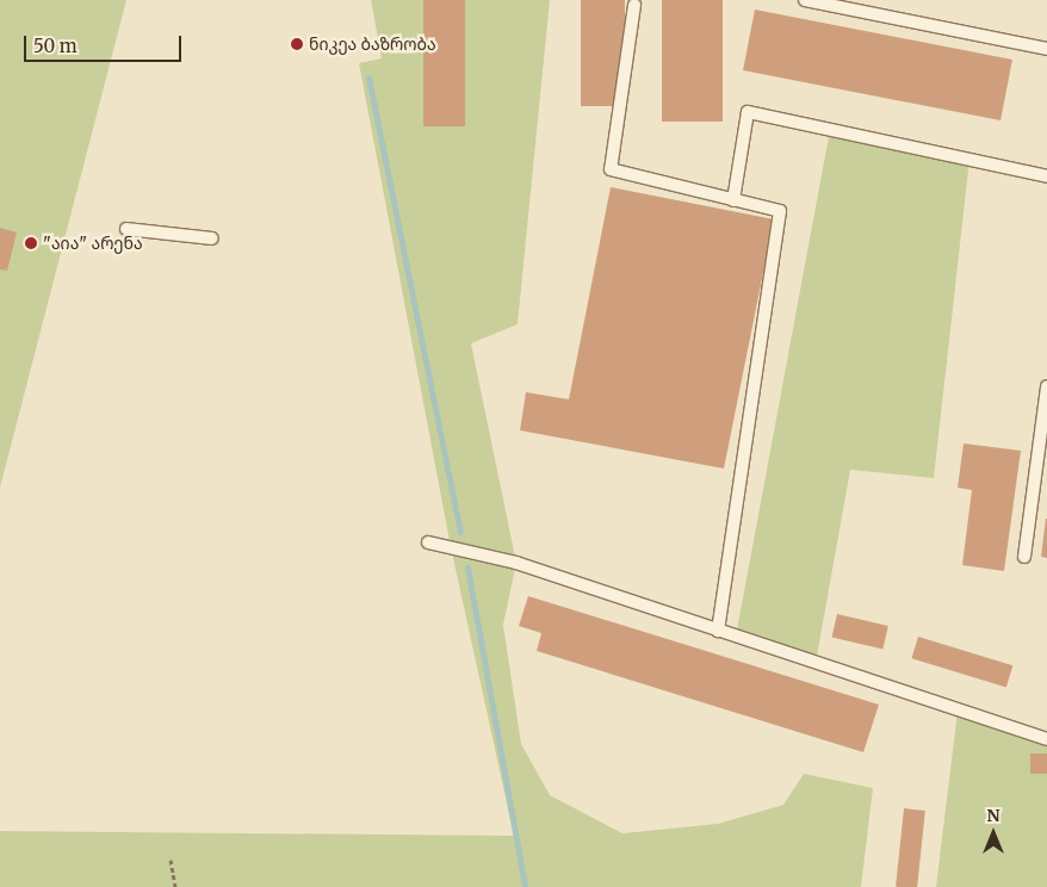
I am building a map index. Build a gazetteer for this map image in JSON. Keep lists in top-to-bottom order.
{
  "places": ["ნიკეა ბაზრობა", "\"აია\" არენა"],
  "scale_bar": "50 m",
  "north": "top"
}
